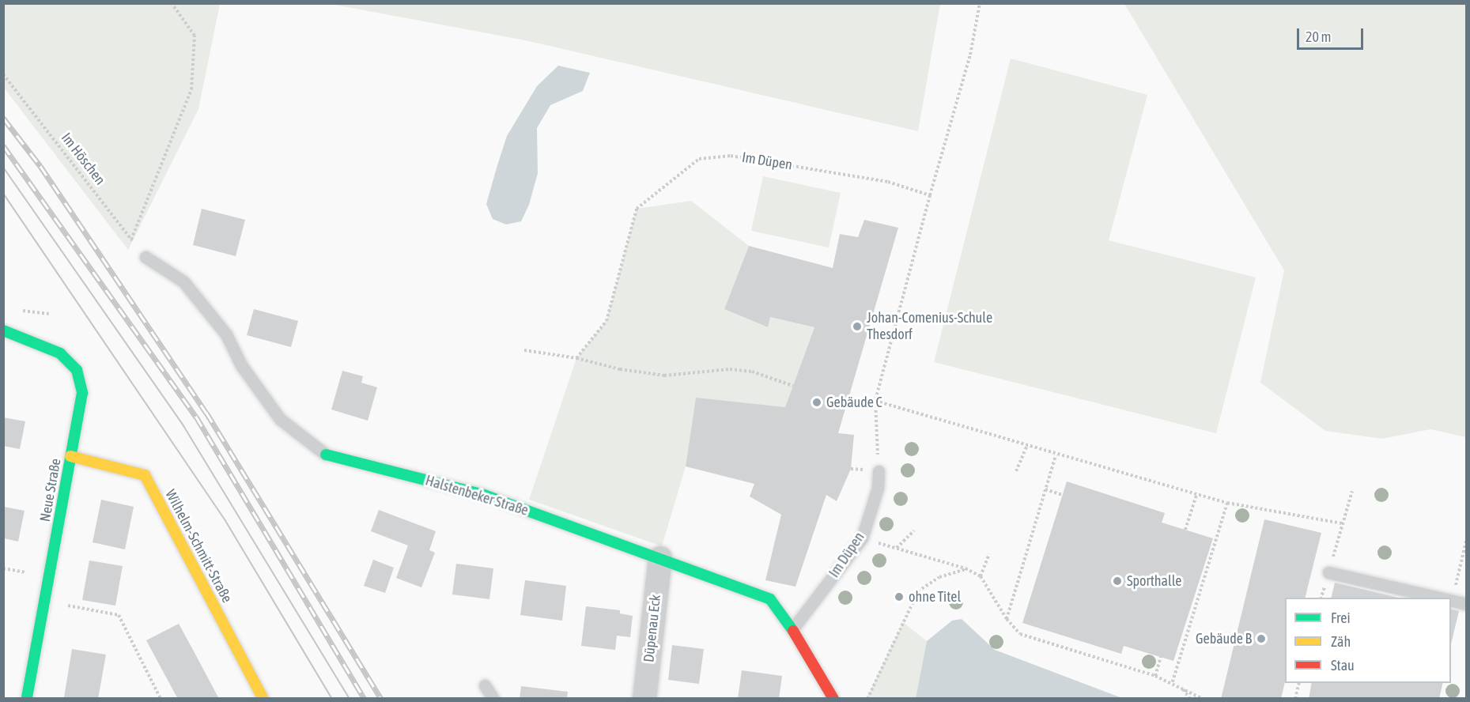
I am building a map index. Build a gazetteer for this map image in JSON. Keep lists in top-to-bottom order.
{
  "streets": {
    "street": [
      "Neue Straße",
      "Halstenbeker Straße",
      "Wilhelm-Schmitt-Straße",
      "Düpenau Eck"
    ],
    "lane": ["Im Düpen"],
    "path": ["Im Höschen"]
  },
  "crossings": [
    ["Im Höschen", "Halstenbeker Straße"],
    ["Im Düpen", "Halstenbeker Straße"],
    ["Neue Straße", "Wilhelm-Schmitt-Straße"],
    ["Halstenbeker Straße", "Düpenau Eck"]
  ],
  "places": [
    "Johan-Comenius-Schule Thesdorf",
    "Gebäude C",
    "Sporthalle",
    "ohne Titel",
    "Gebäude B"
  ],
  "legend": ["Frei", "Zäh", "Stau"],
  "scale_bar": "20 m"
}
